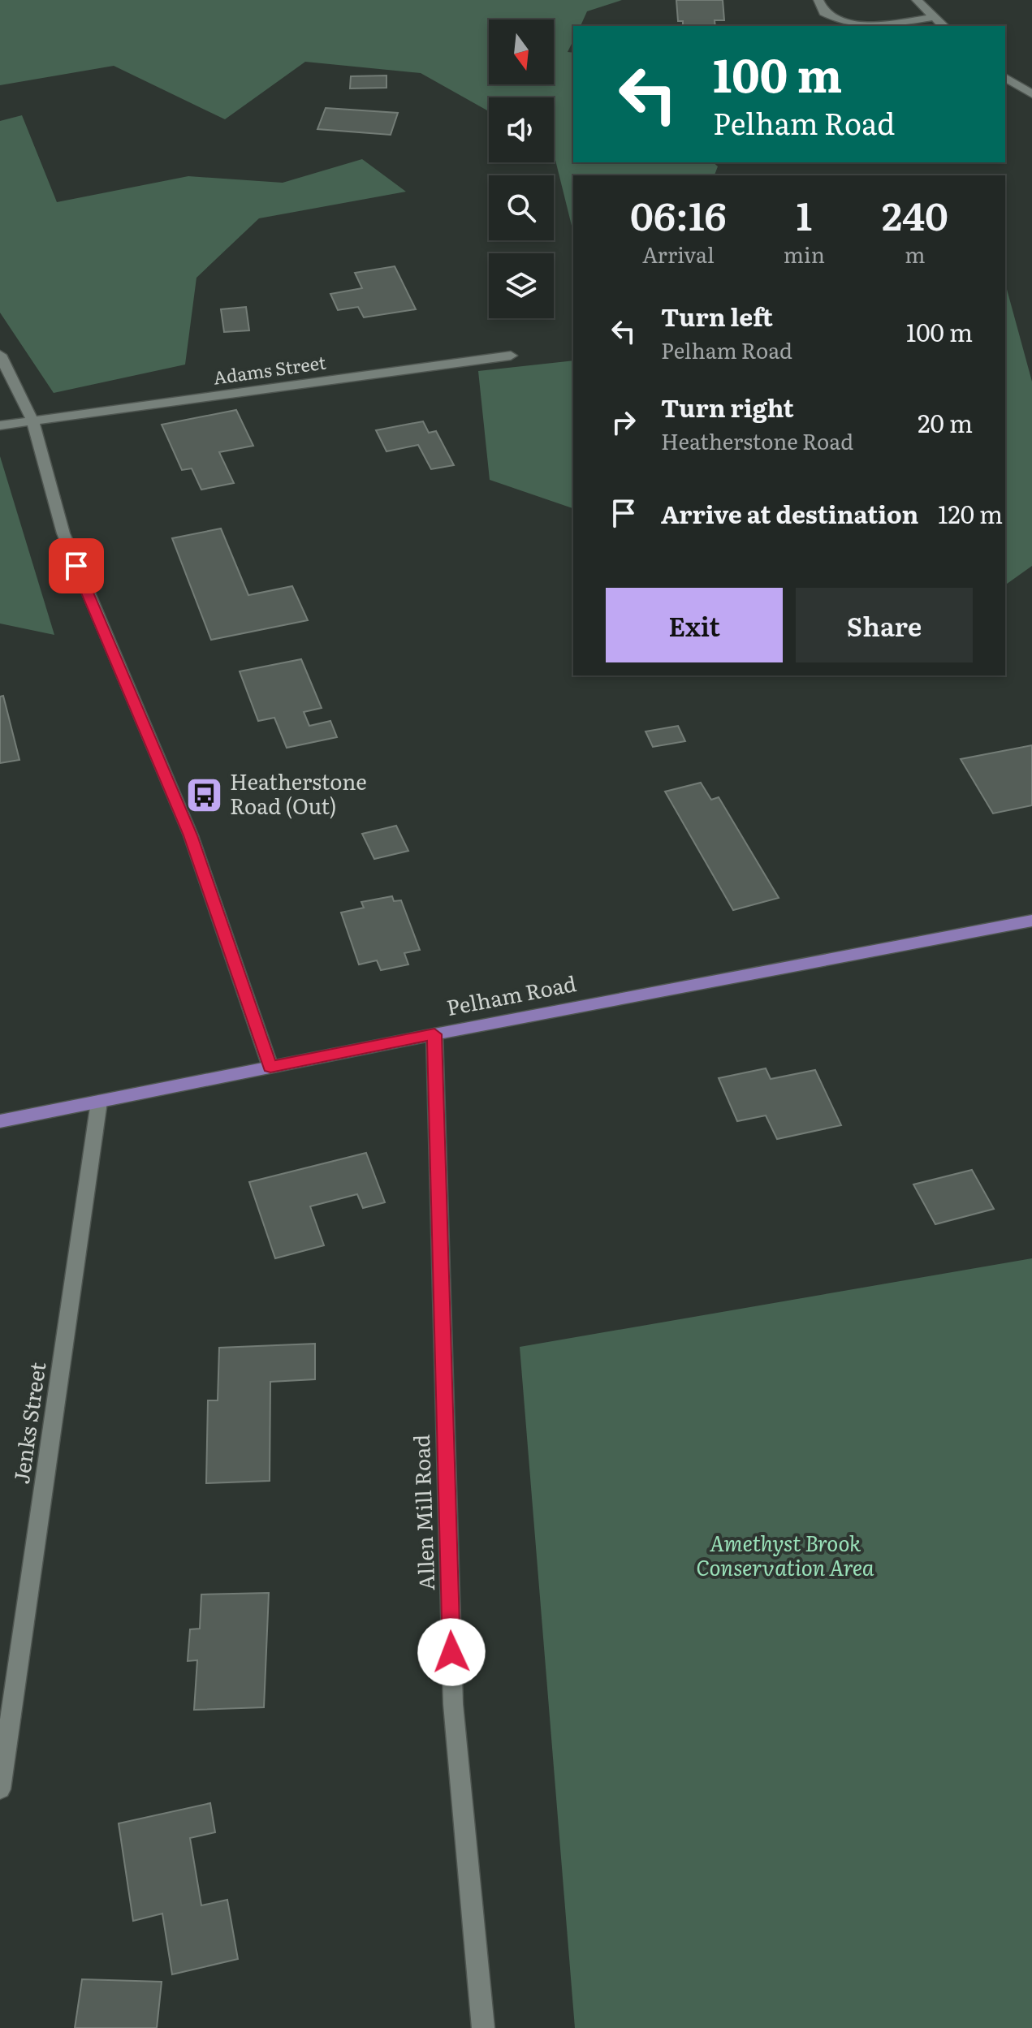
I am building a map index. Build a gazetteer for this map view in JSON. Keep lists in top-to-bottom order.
{
  "streets": {
    "main road": ["Pelham Road"],
    "street": ["Adams Street", "Jenks Street", "Allen Mill Road"]
  },
  "crossings": [
    ["Pelham Road", "Jenks Street"],
    ["Pelham Road", "Allen Mill Road"]
  ],
  "parks": ["Amethyst Brook Conservation Area"],
  "places": {
    "bus stop": ["Heatherstone Road (Out)"]
  },
  "north": "bottom",
  "page": {
    "turn": ["100 m", "Pelham Road"],
    "eta": [
      "06:16",
      "Arrival",
      "1",
      "min",
      "240",
      "m"
    ],
    "list": [
      {
        "name": "Turn left",
        "note": "Pelham Road",
        "value": "100 m"
      },
      {
        "name": "Turn right",
        "note": "Heatherstone Road",
        "value": "20 m"
      },
      {
        "name": "Arrive at destination",
        "value": "120 m"
      }
    ],
    "buttons": ["Exit", "Share"]
  }
}
